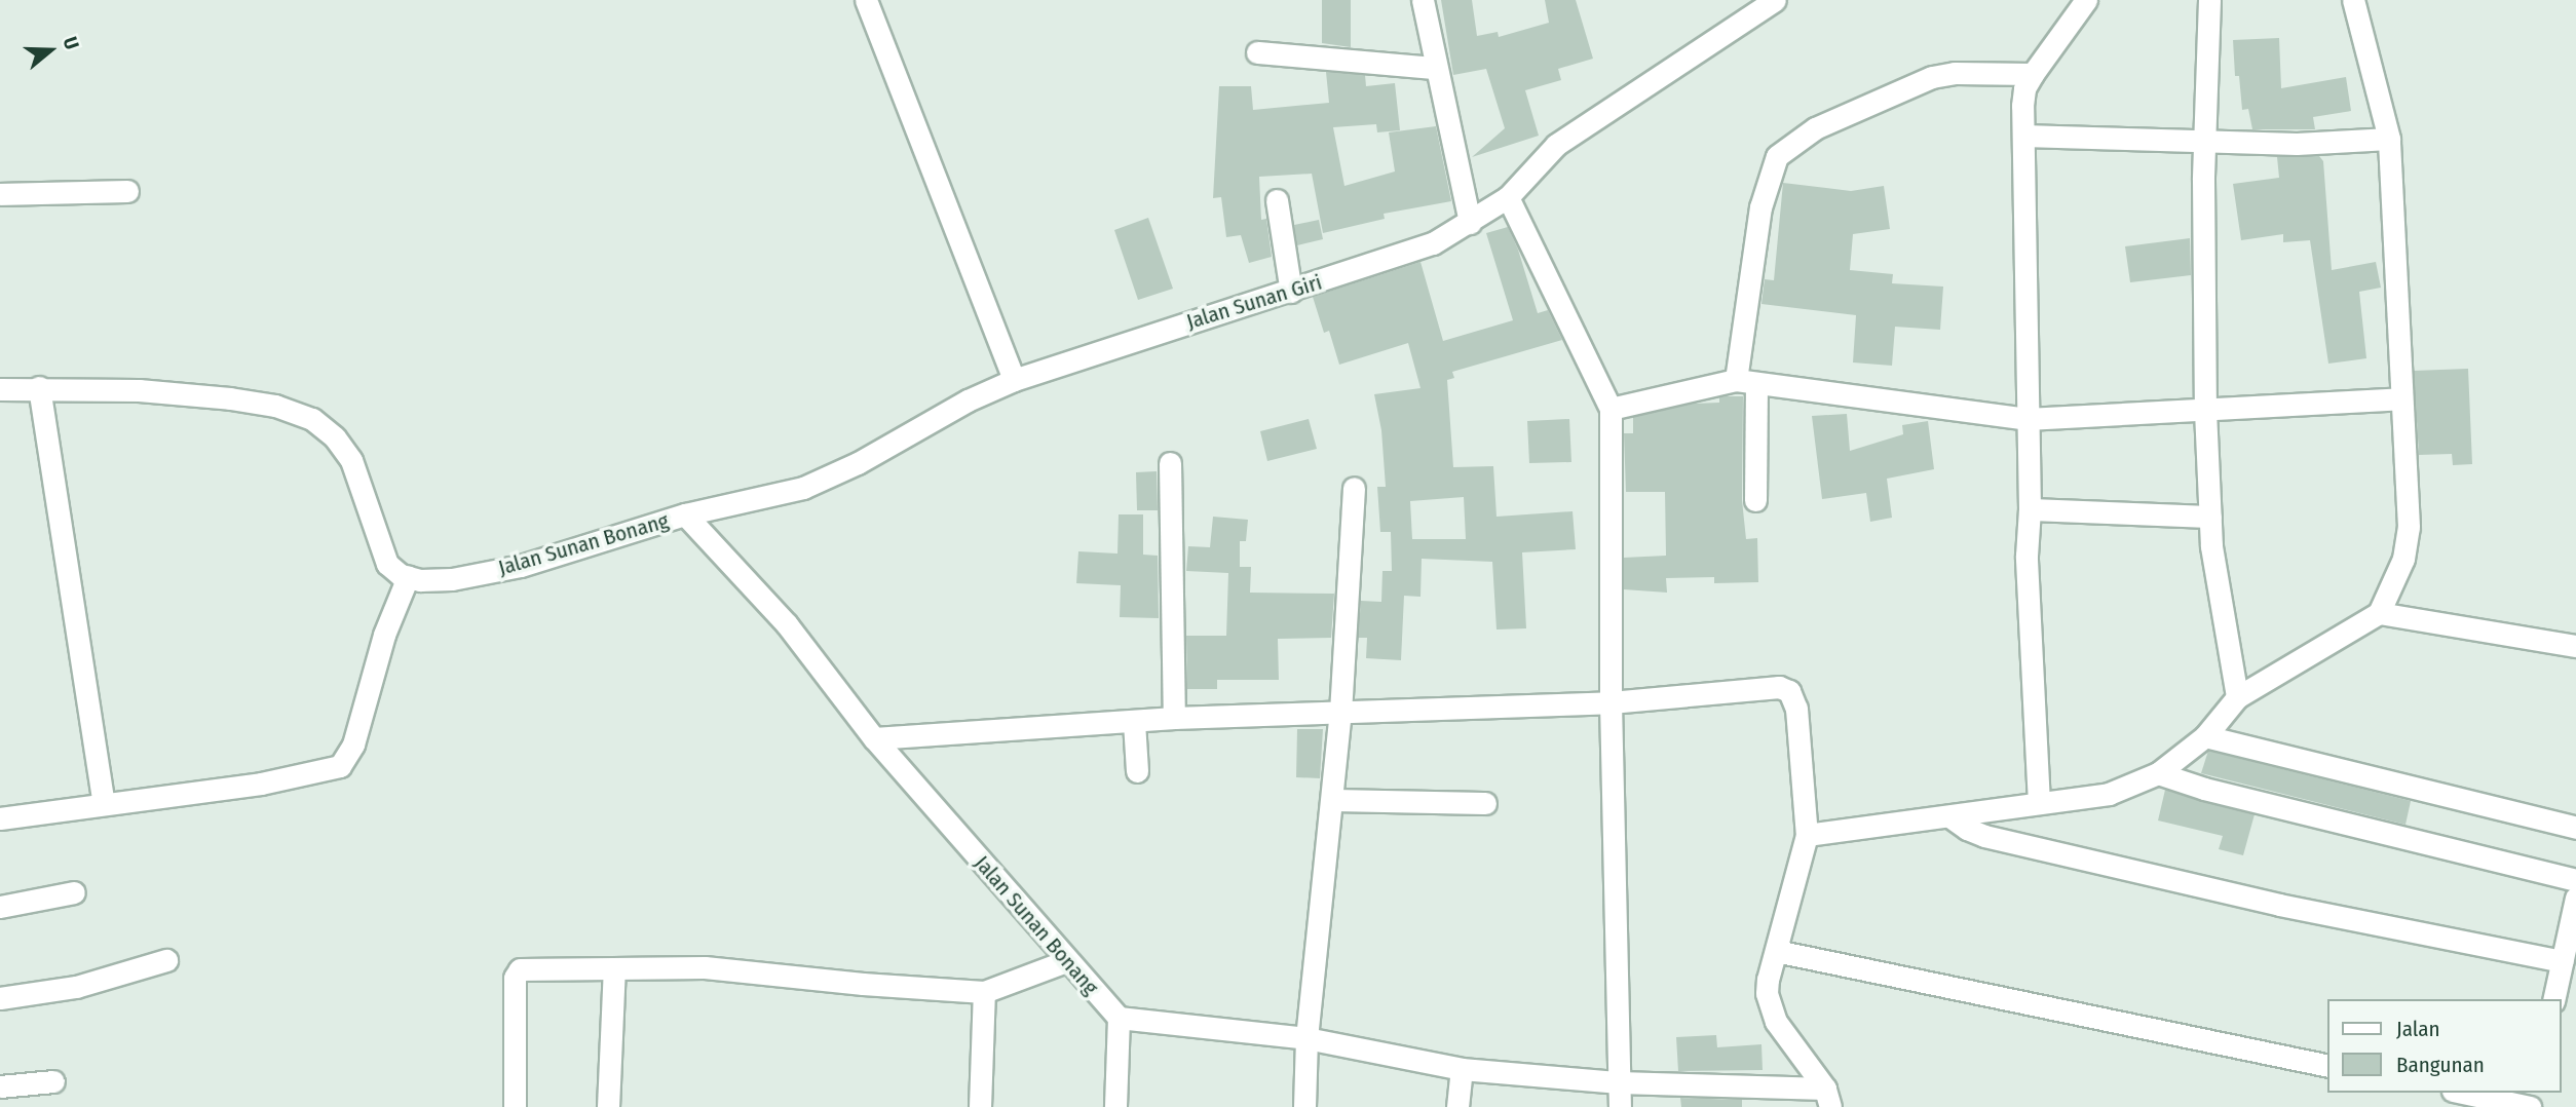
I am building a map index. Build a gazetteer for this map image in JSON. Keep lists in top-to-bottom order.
{
  "streets": {
    "street": ["Jalan Sunan Giri", "Jalan Sunan Bonang"]
  },
  "crossings": [
    ["Jalan Sunan Giri", "Jalan Sunan Bonang"]
  ],
  "legend": ["Jalan", "Bangunan"],
  "north": "right"
}
